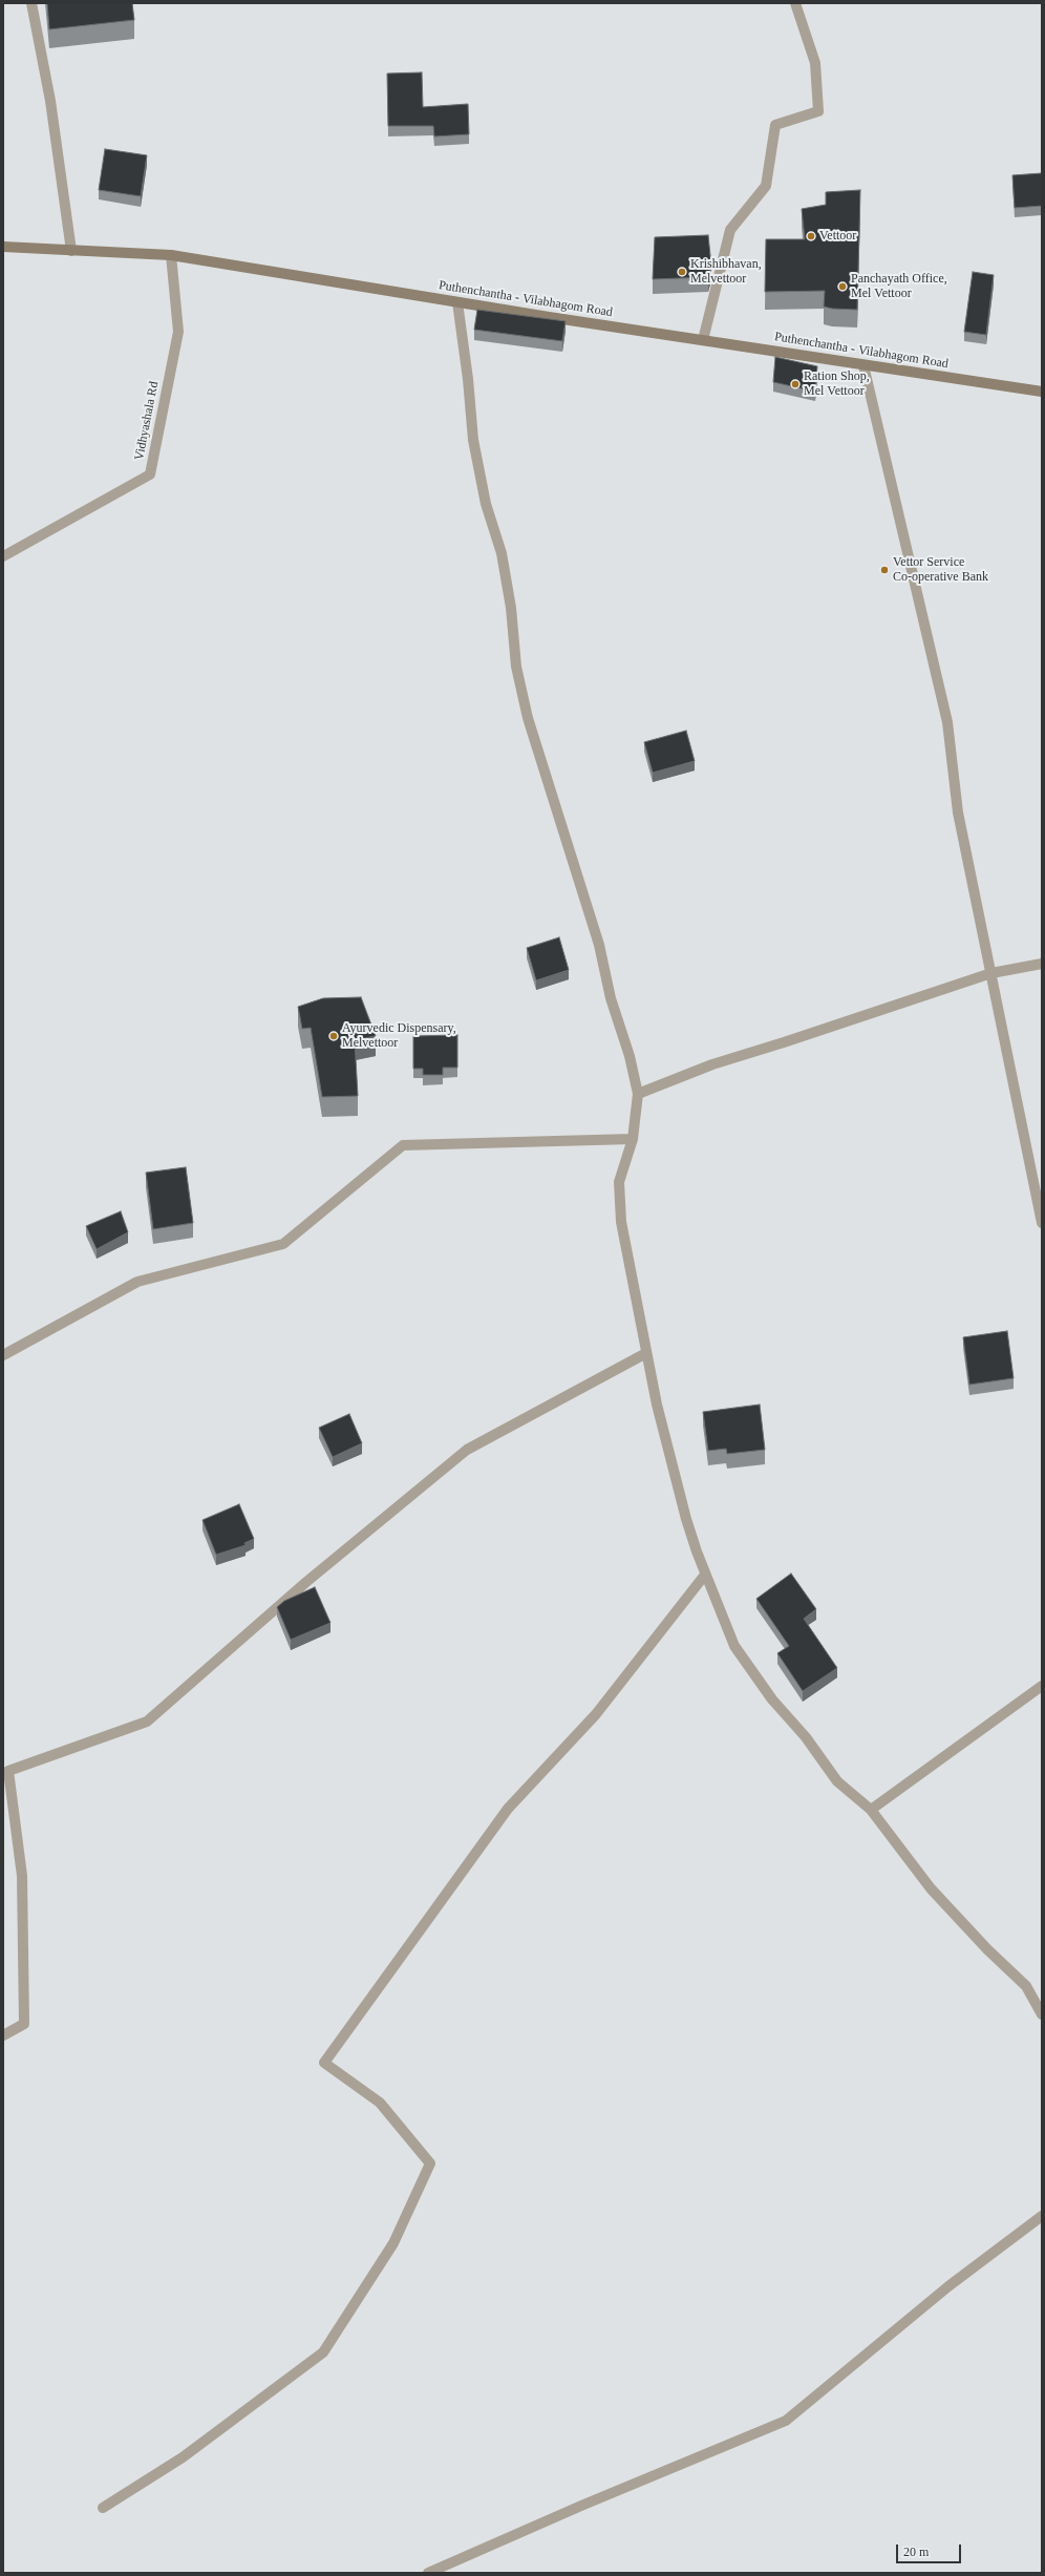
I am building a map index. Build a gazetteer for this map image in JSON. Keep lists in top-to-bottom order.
{
  "streets": {
    "main road": ["Puthenchantha - Vilabhagom Road"],
    "street": ["Vidhyashala Rd"]
  },
  "crossings": [
    ["Puthenchantha - Vilabhagom Road", "Vidhyashala Rd"]
  ],
  "places": [
    "Vettoor",
    "Krishibhavan, Melvettoor",
    "Panchayath Office, Mel Vettoor",
    "Ration Shop, Mel Vettoor",
    "Vettor Service Co-operative Bank",
    "Ayurvedic Dispensary, Melvettoor"
  ],
  "scale_bar": "20 m"
}
